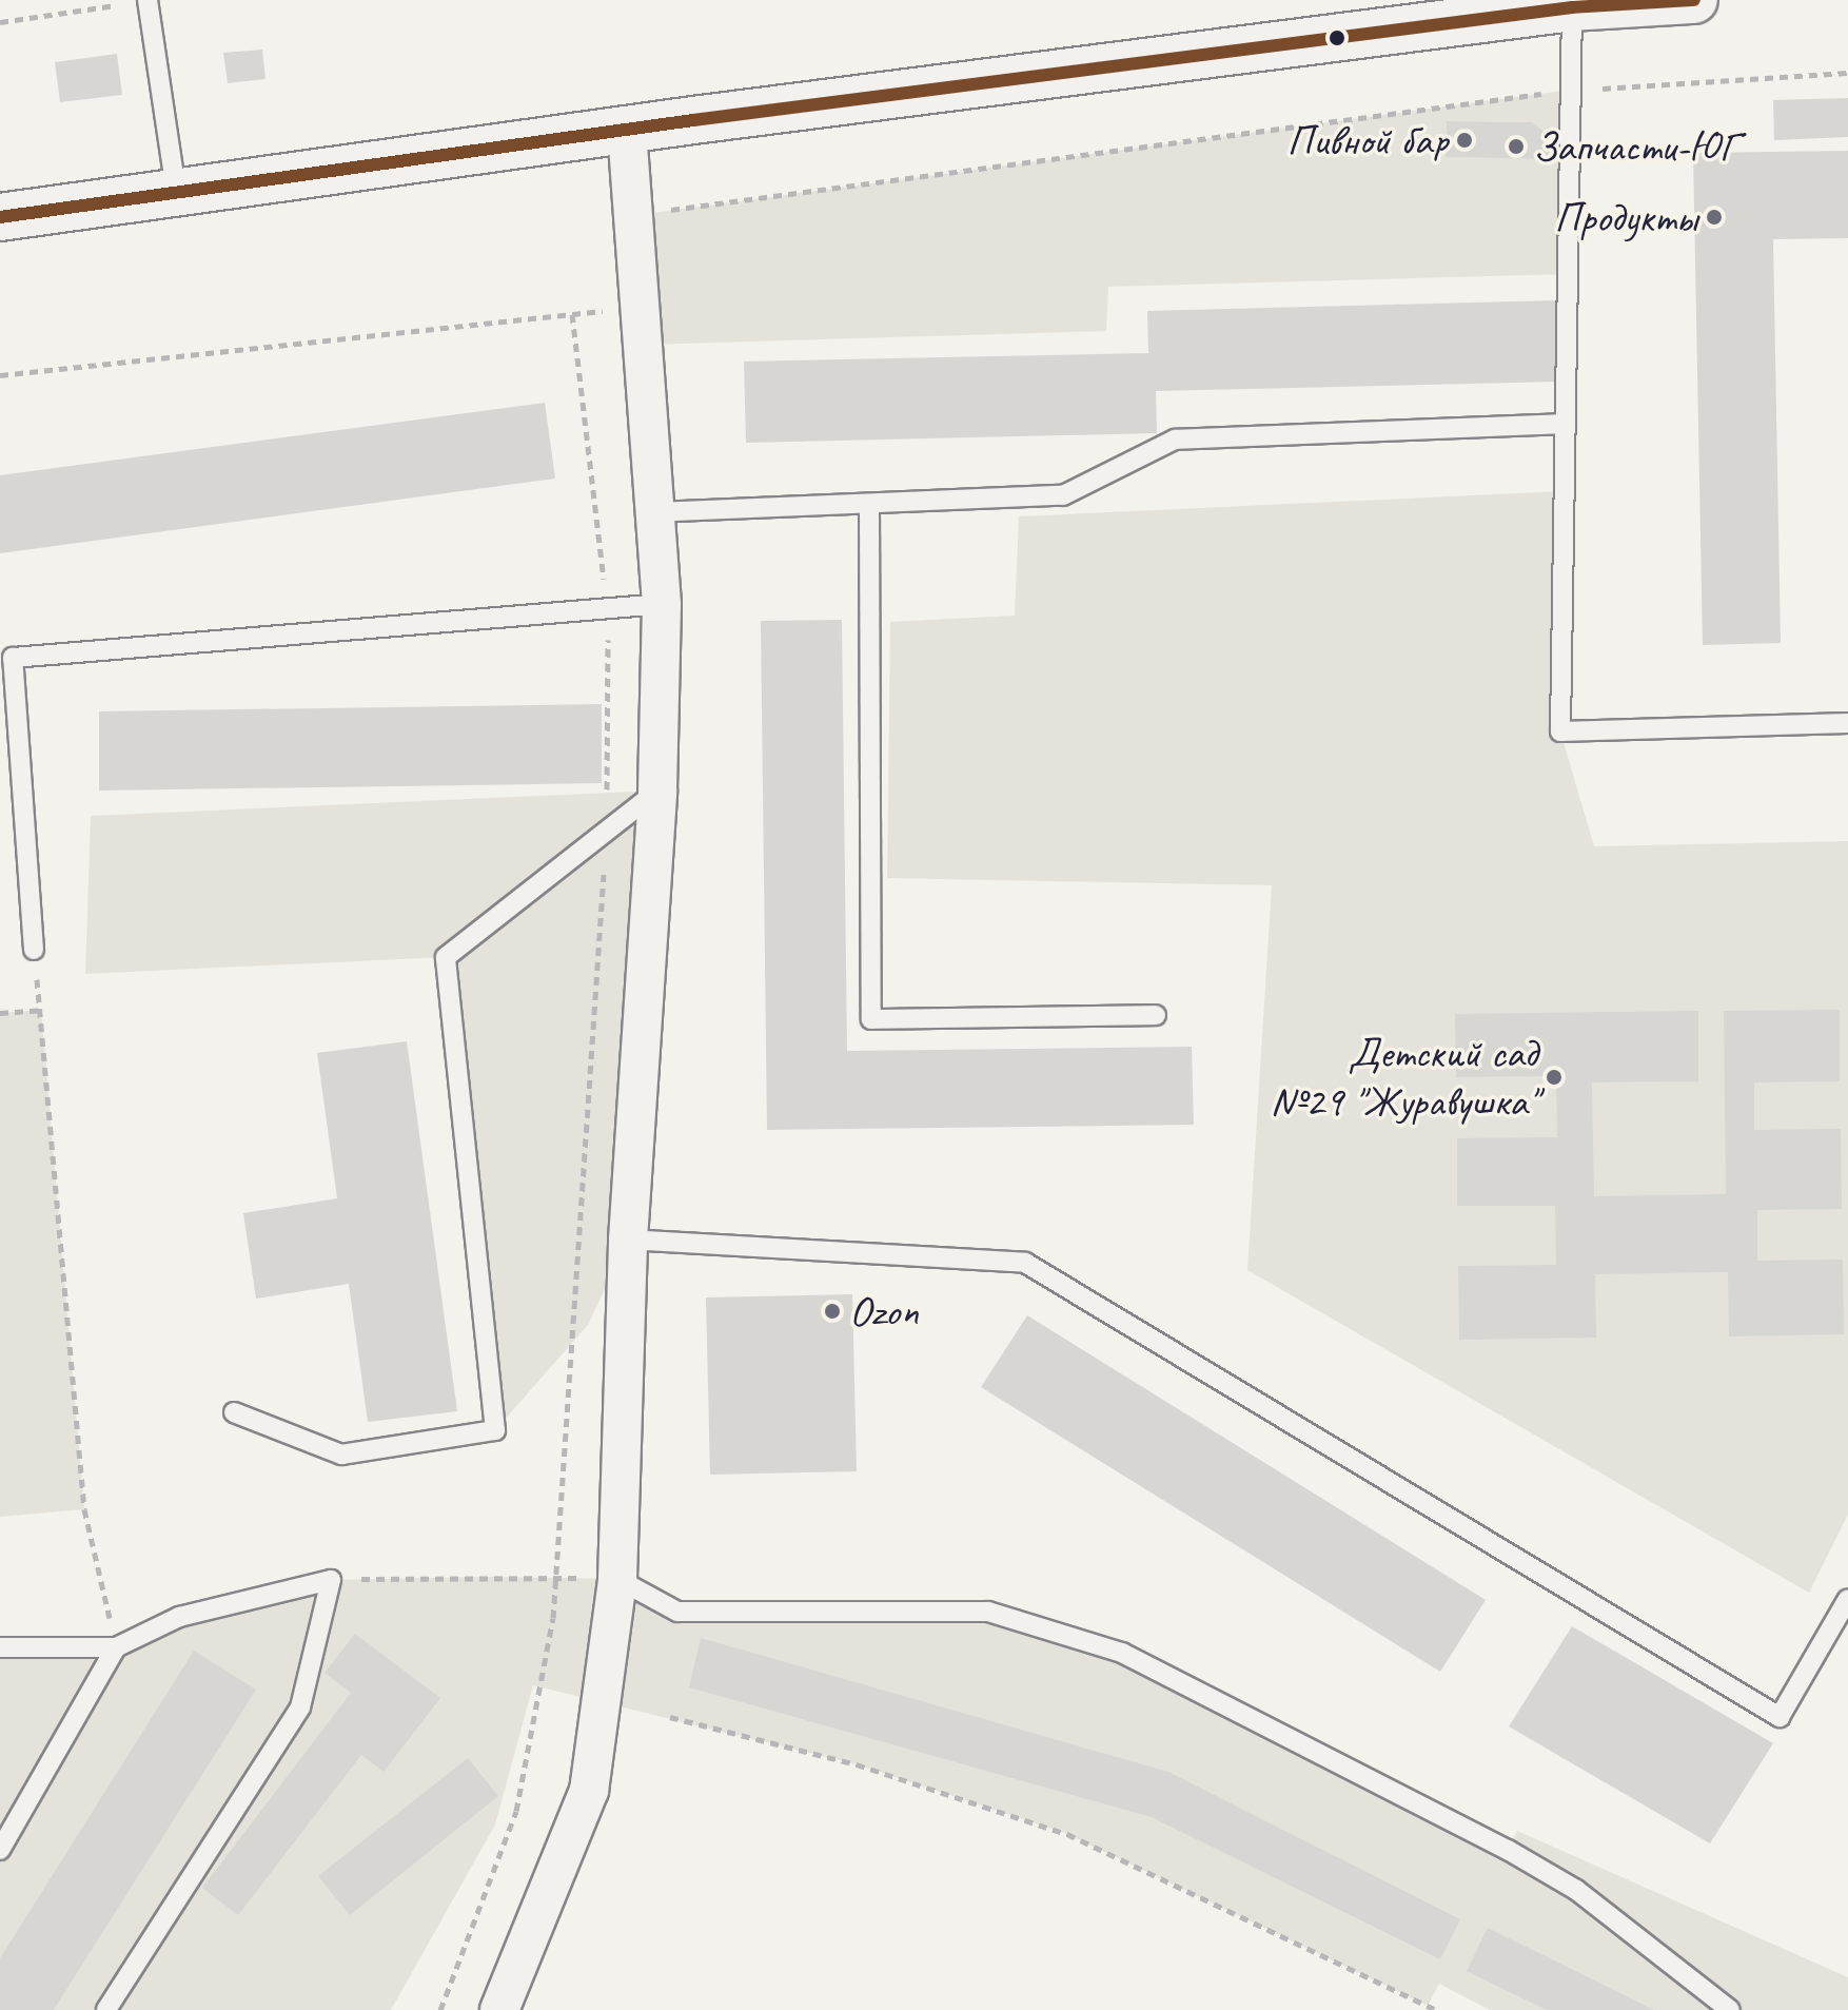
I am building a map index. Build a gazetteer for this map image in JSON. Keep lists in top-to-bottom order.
{
  "places": [
    "Пивной бар",
    "Запчасти-ЮГ",
    "Продукты",
    "Детский сад №29 \"Журавушка\"",
    "Ozon"
  ]
}
